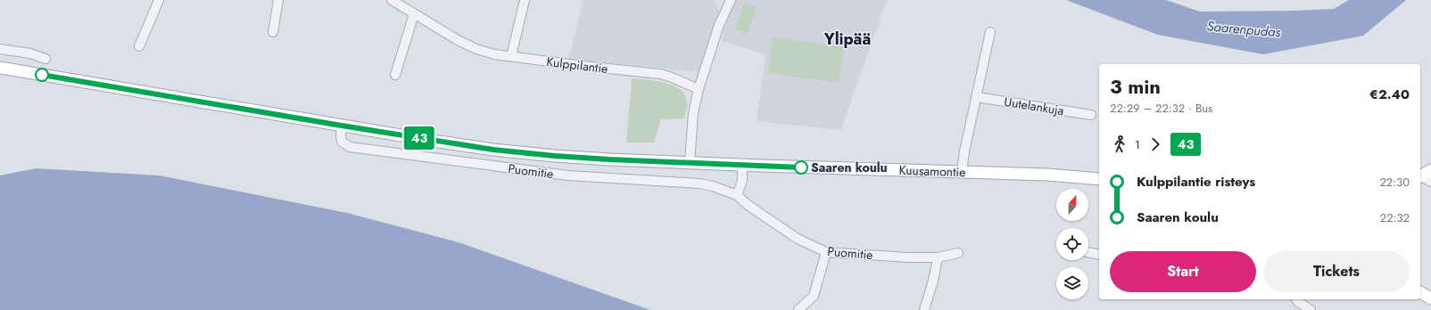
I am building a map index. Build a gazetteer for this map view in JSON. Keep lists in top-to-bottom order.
{
  "streets": {
    "main road": ["Kuusamontie"],
    "street": ["Kulppilantie", "Uutelankuja", "Puomitie"]
  },
  "crossings": [
    ["Puomitie", "Kuusamontie"]
  ],
  "districts": ["Ylipää"],
  "water": ["Saarenpudas"],
  "places": ["Saaren koulu"],
  "lines": ["bus line 43"],
  "north": "top",
  "page": {
    "on_map": "43",
    "heading": ["3 min", "22:29 – 22:32 · Bus", "€2.40"],
    "legs": ["1", "43"],
    "list": [
      {
        "name": "Kulppilantie risteys",
        "value": "22:30"
      },
      {
        "name": "Saaren koulu",
        "value": "22:32"
      }
    ],
    "buttons": ["Start", "Tickets"]
  }
}
